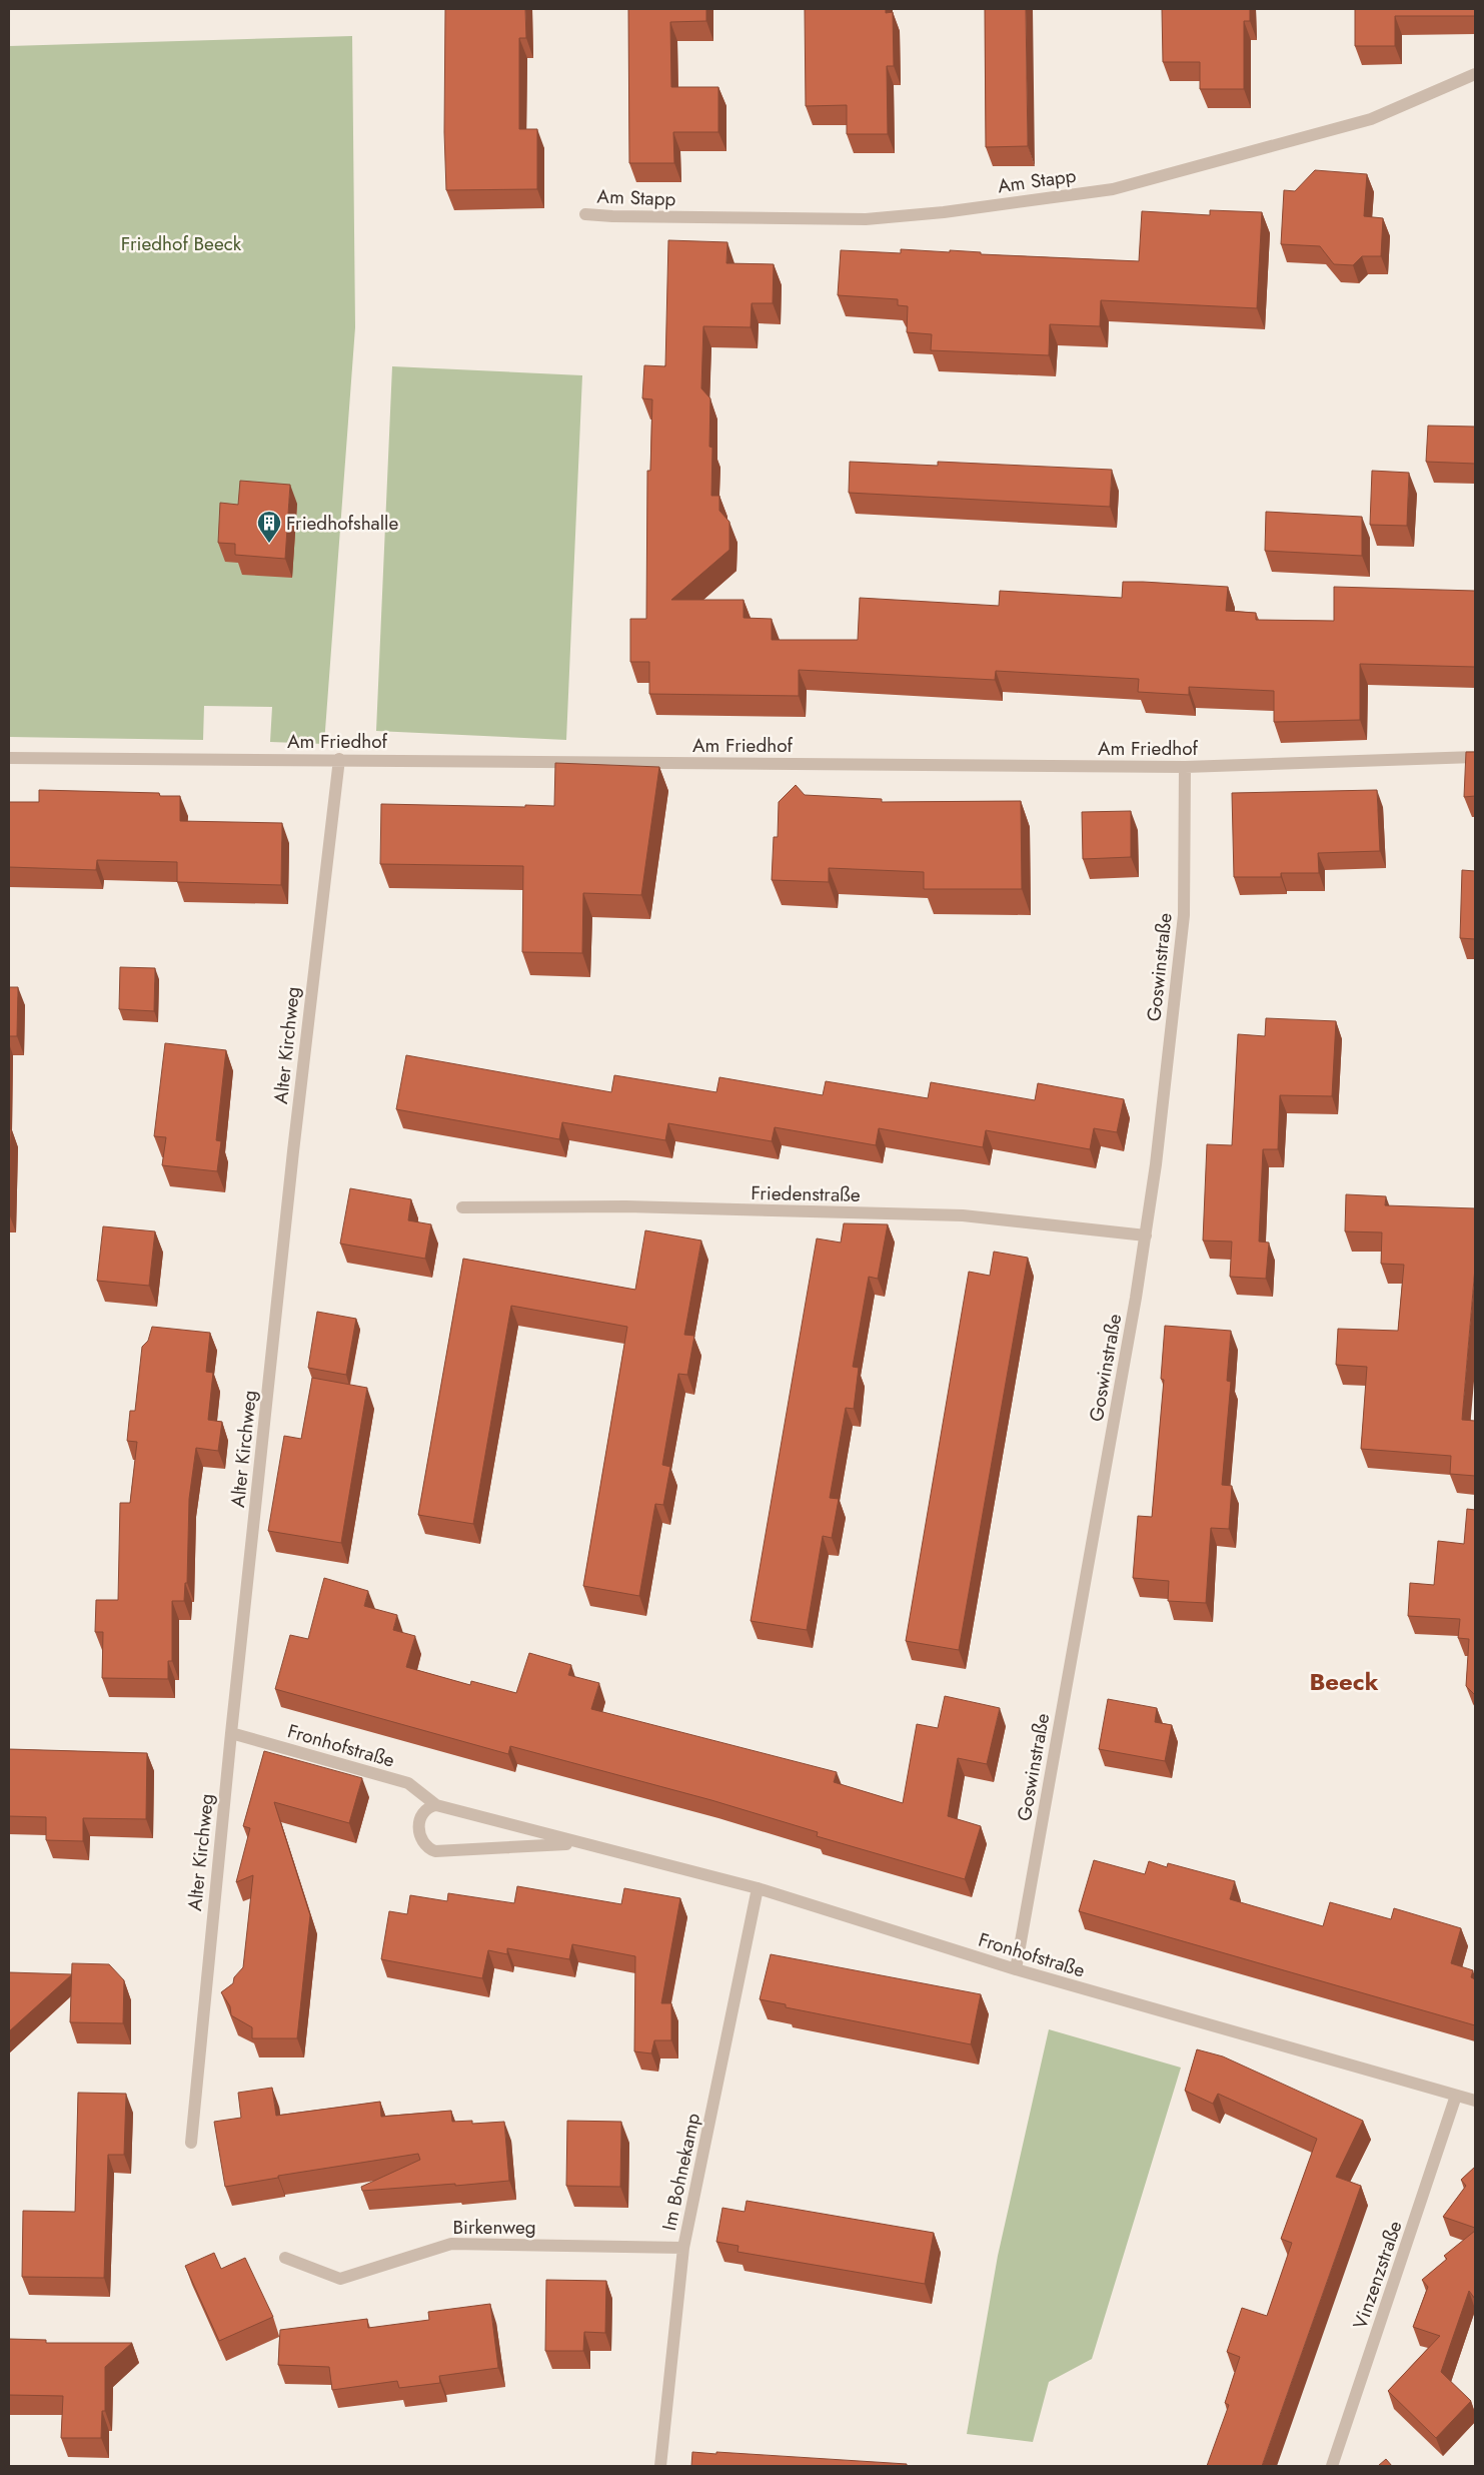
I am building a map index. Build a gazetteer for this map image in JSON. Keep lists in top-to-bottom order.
{
  "streets": {
    "street": [
      "Am Stapp",
      "Am Friedhof",
      "Goswinstraße",
      "Alter Kirchweg",
      "Friedenstraße",
      "Fronhofstraße",
      "Im Bohnekamp",
      "Birkenweg",
      "Vinzenzstraße"
    ]
  },
  "crossings": [
    ["Am Friedhof", "Goswinstraße"],
    ["Am Friedhof", "Alter Kirchweg"],
    ["Goswinstraße", "Friedenstraße"],
    ["Goswinstraße", "Fronhofstraße"],
    ["Alter Kirchweg", "Fronhofstraße"],
    ["Fronhofstraße", "Im Bohnekamp"],
    ["Fronhofstraße", "Vinzenzstraße"],
    ["Im Bohnekamp", "Birkenweg"]
  ],
  "districts": ["Beeck"],
  "parks": ["Friedhof Beeck"],
  "places": {
    "building": ["Friedhofshalle"]
  }
}
